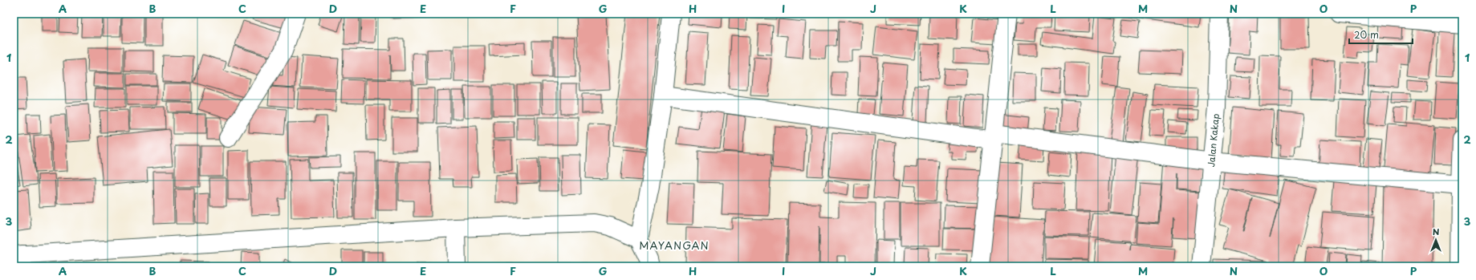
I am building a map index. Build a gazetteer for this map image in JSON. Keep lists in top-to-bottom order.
{
  "streets": {
    "street": ["Jalan Kakap"]
  },
  "districts": ["MAYANGAN"],
  "scale_bar": "20 m",
  "north": "top",
  "grid": {
    "columns": [
      "A",
      "B",
      "C",
      "D",
      "E",
      "F",
      "G",
      "H",
      "I",
      "J",
      "K",
      "L",
      "M",
      "N",
      "O",
      "P"
    ],
    "rows": ["1", "2", "3"]
  }
}
